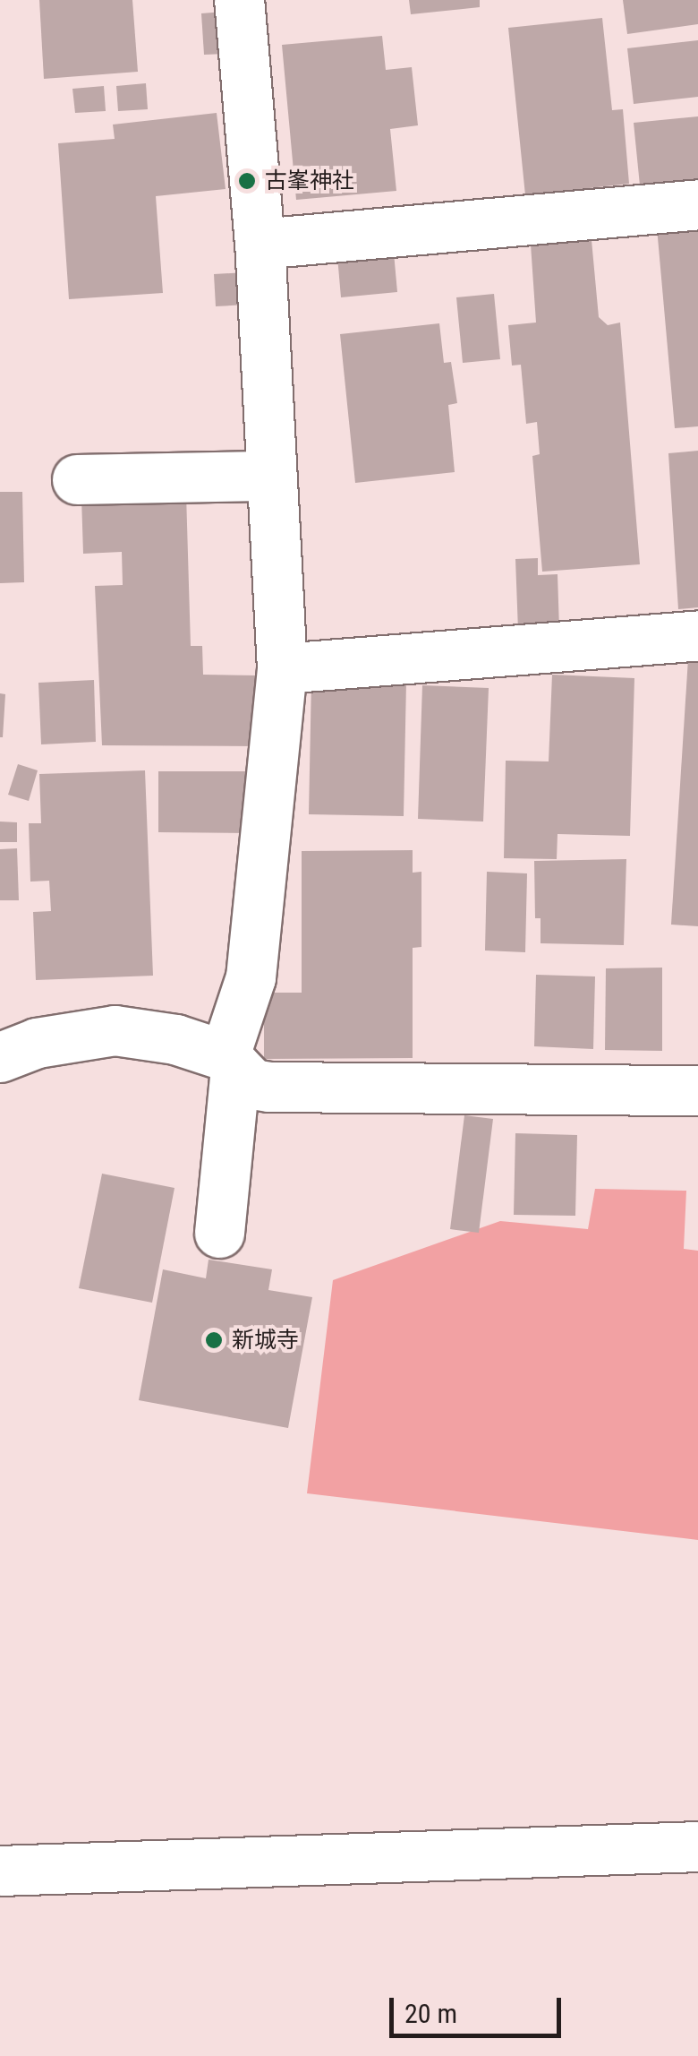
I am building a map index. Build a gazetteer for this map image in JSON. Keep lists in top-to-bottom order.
{
  "places": ["古峯神社", "新城寺"],
  "scale_bar": "20 m"
}
